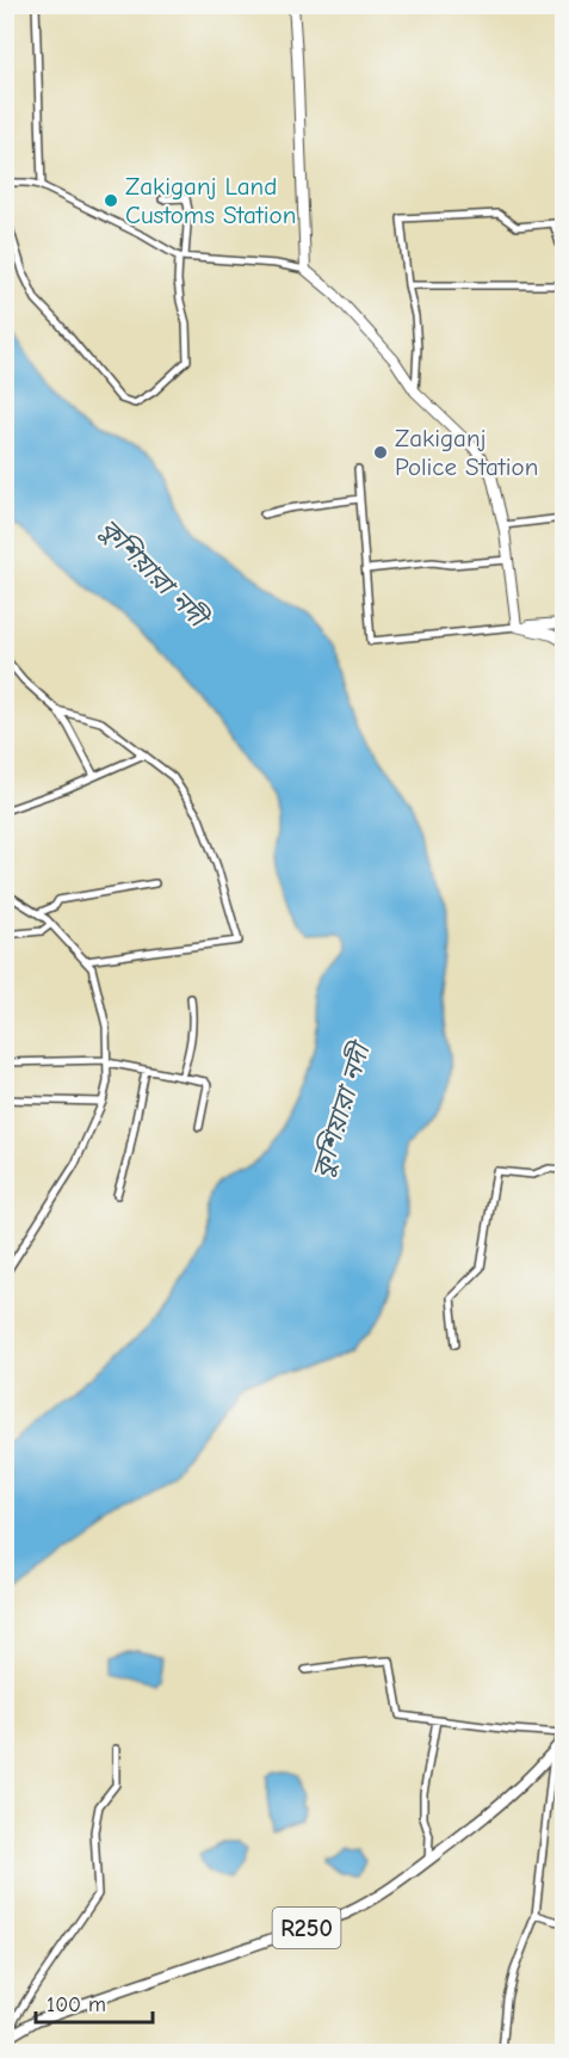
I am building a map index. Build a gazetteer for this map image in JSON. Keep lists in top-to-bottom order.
{
  "streets": {
    "main road": ["R250"]
  },
  "water": ["কুশিয়ারা নদী"],
  "places": ["Zakiganj Land Customs Station", "Zakiganj Police Station"],
  "scale_bar": "100 m"
}
